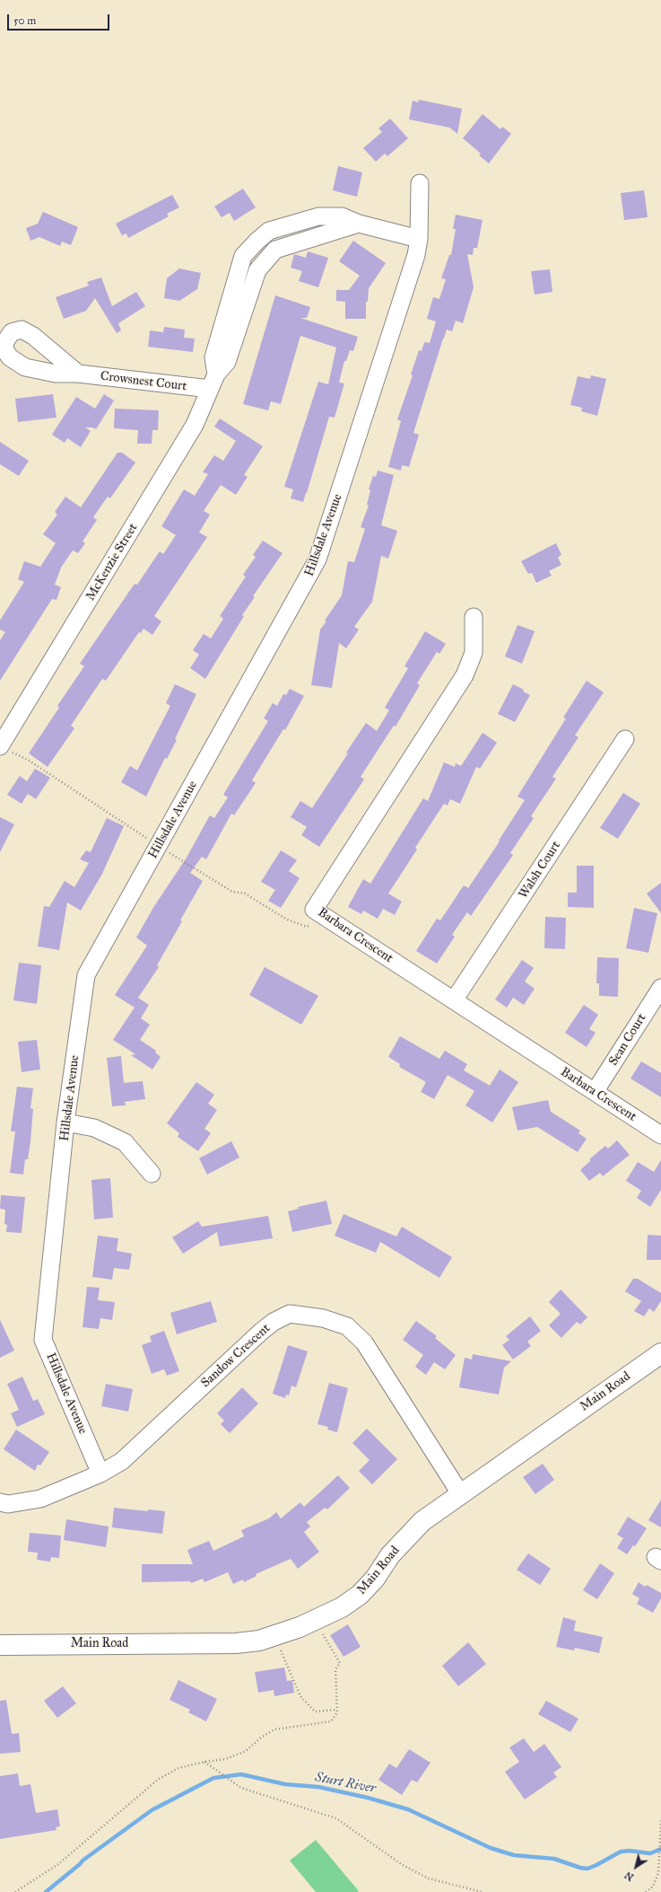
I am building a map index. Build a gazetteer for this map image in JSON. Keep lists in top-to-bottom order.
{
  "streets": {
    "main road": ["Main Road"],
    "street": [
      "Crowsnest Court",
      "Hillsdale Avenue",
      "McKenzie Street",
      "Walsh Court",
      "Barbara Crescent",
      "Sean Court",
      "Sandow Crescent"
    ]
  },
  "crossings": [
    ["Crowsnest Court", "McKenzie Street"],
    ["Hillsdale Avenue", "Sandow Crescent"],
    ["Walsh Court", "Barbara Crescent"],
    ["Barbara Crescent", "Sean Court"],
    ["Sandow Crescent", "Main Road"]
  ],
  "water": ["Sturt River"],
  "scale_bar": "50 m",
  "north": "bottom left"
}
